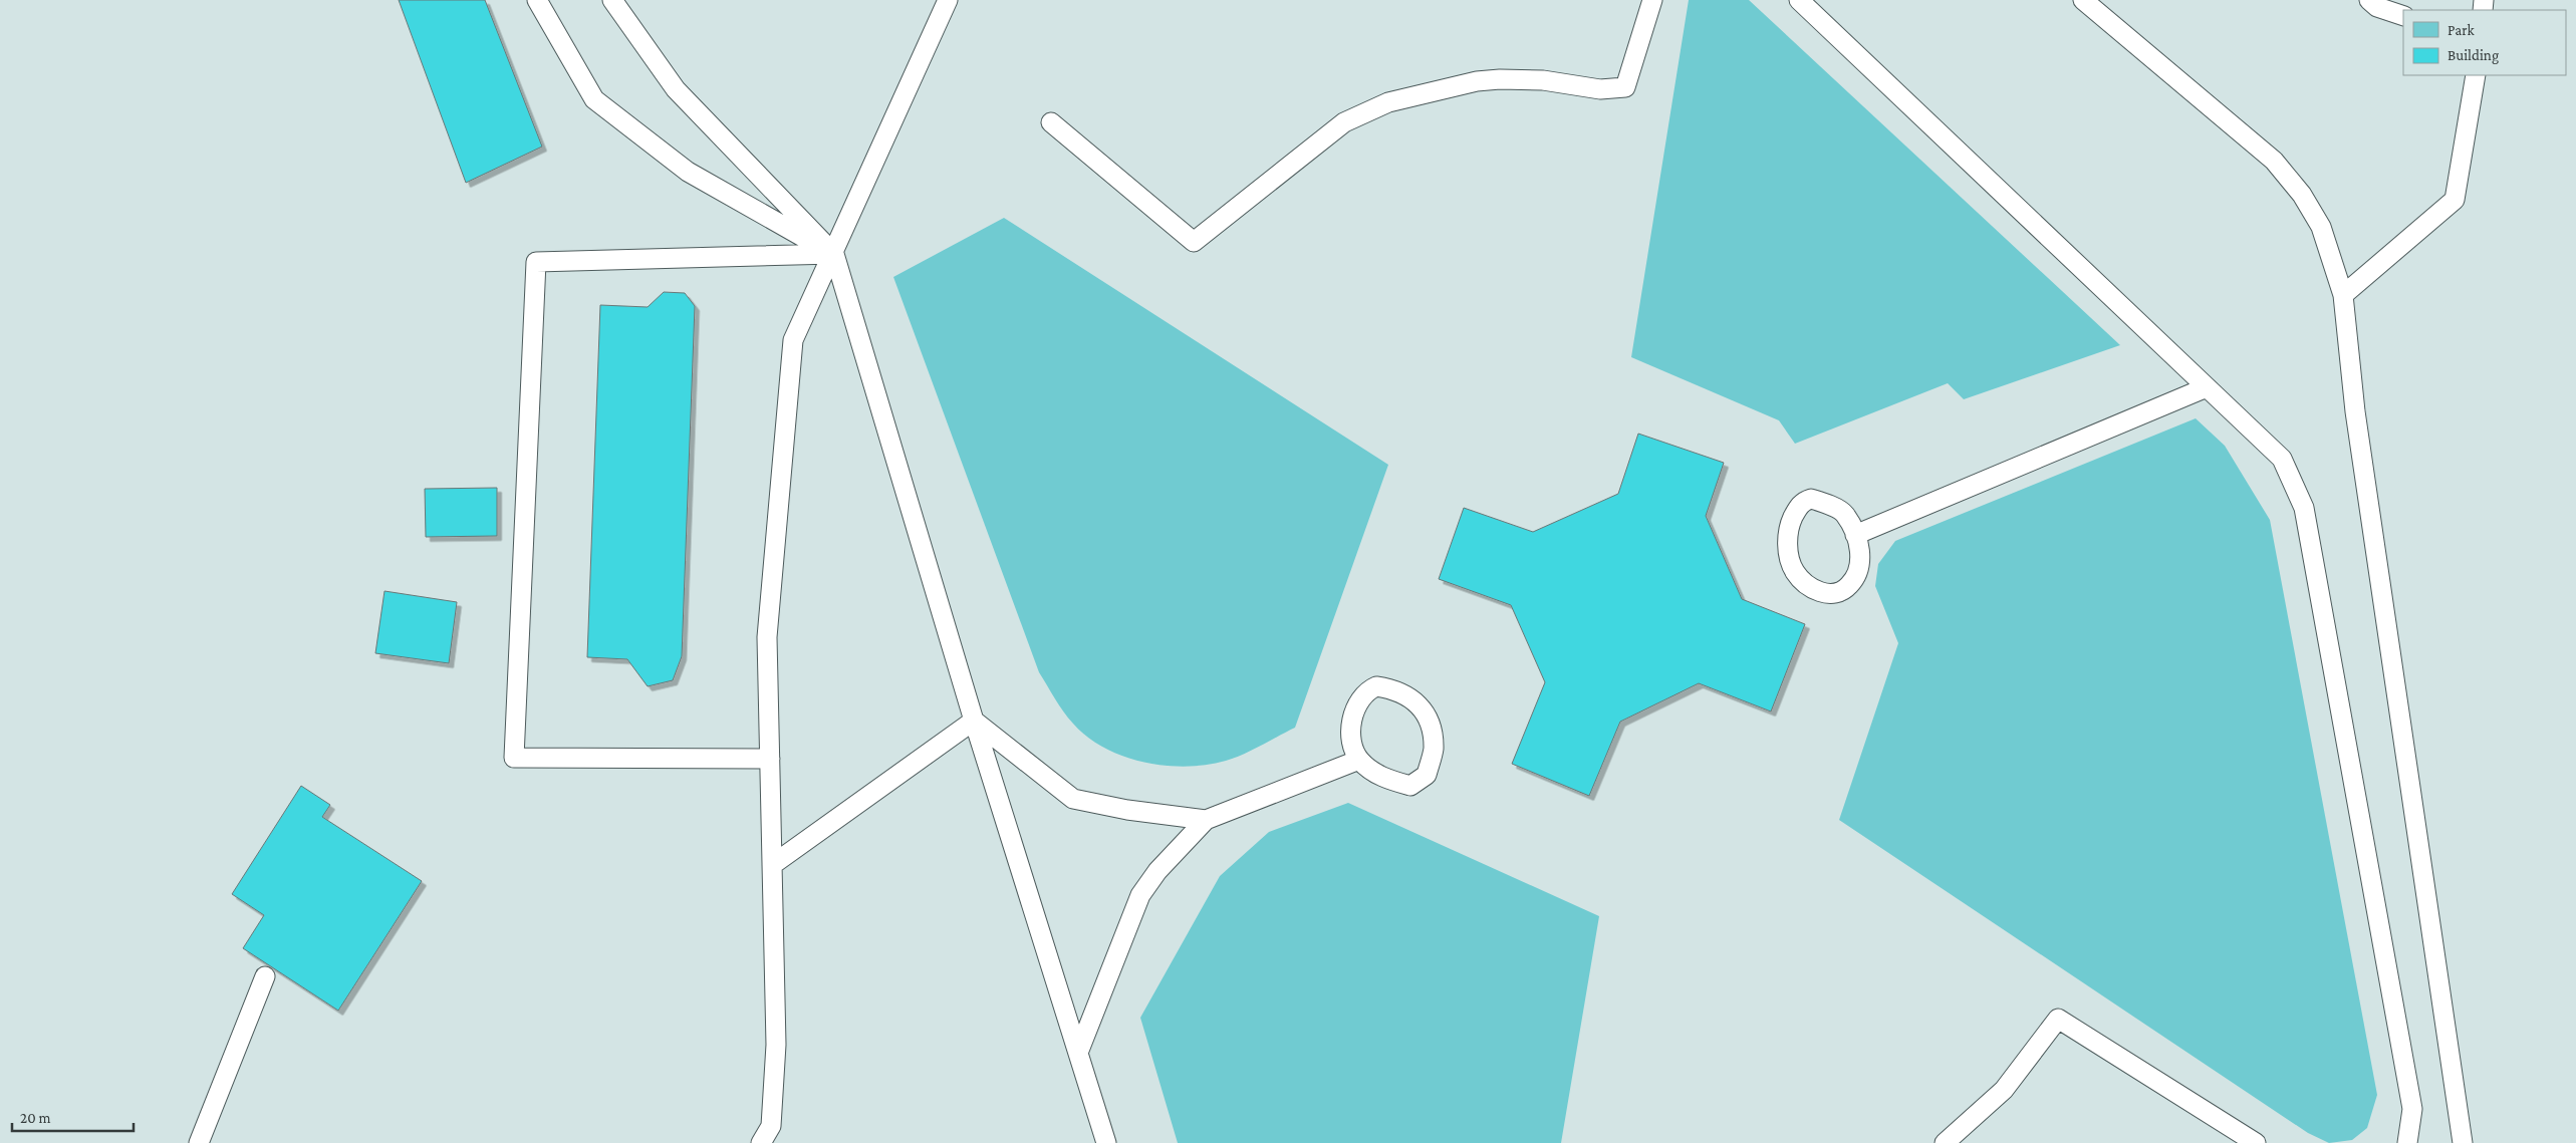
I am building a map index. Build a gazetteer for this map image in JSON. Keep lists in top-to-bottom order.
{
  "legend": ["Park", "Building"],
  "scale_bar": "20 m"
}
